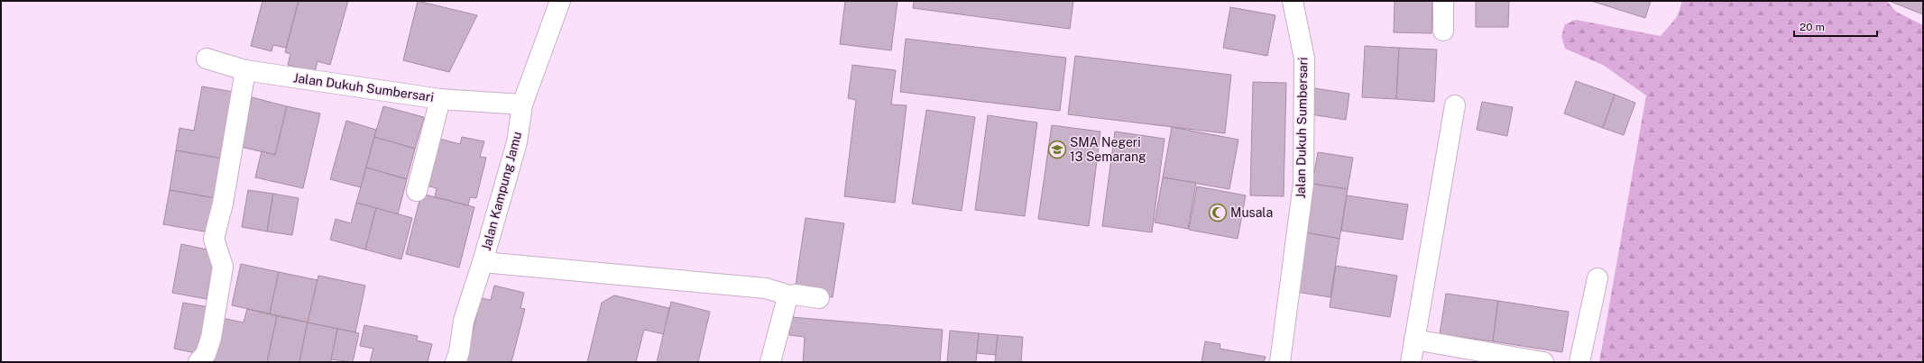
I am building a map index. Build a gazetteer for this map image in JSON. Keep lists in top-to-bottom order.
{
  "streets": {
    "street": ["Jalan Dukuh Sumbersari", "Jalan Kampung Jamu"]
  },
  "crossings": [
    ["Jalan Dukuh Sumbersari", "Jalan Kampung Jamu"]
  ],
  "places": {
    "school or university": ["SMA Negeri 13 Semarang"],
    "mosque": ["Musala"]
  },
  "scale_bar": "20 m"
}
